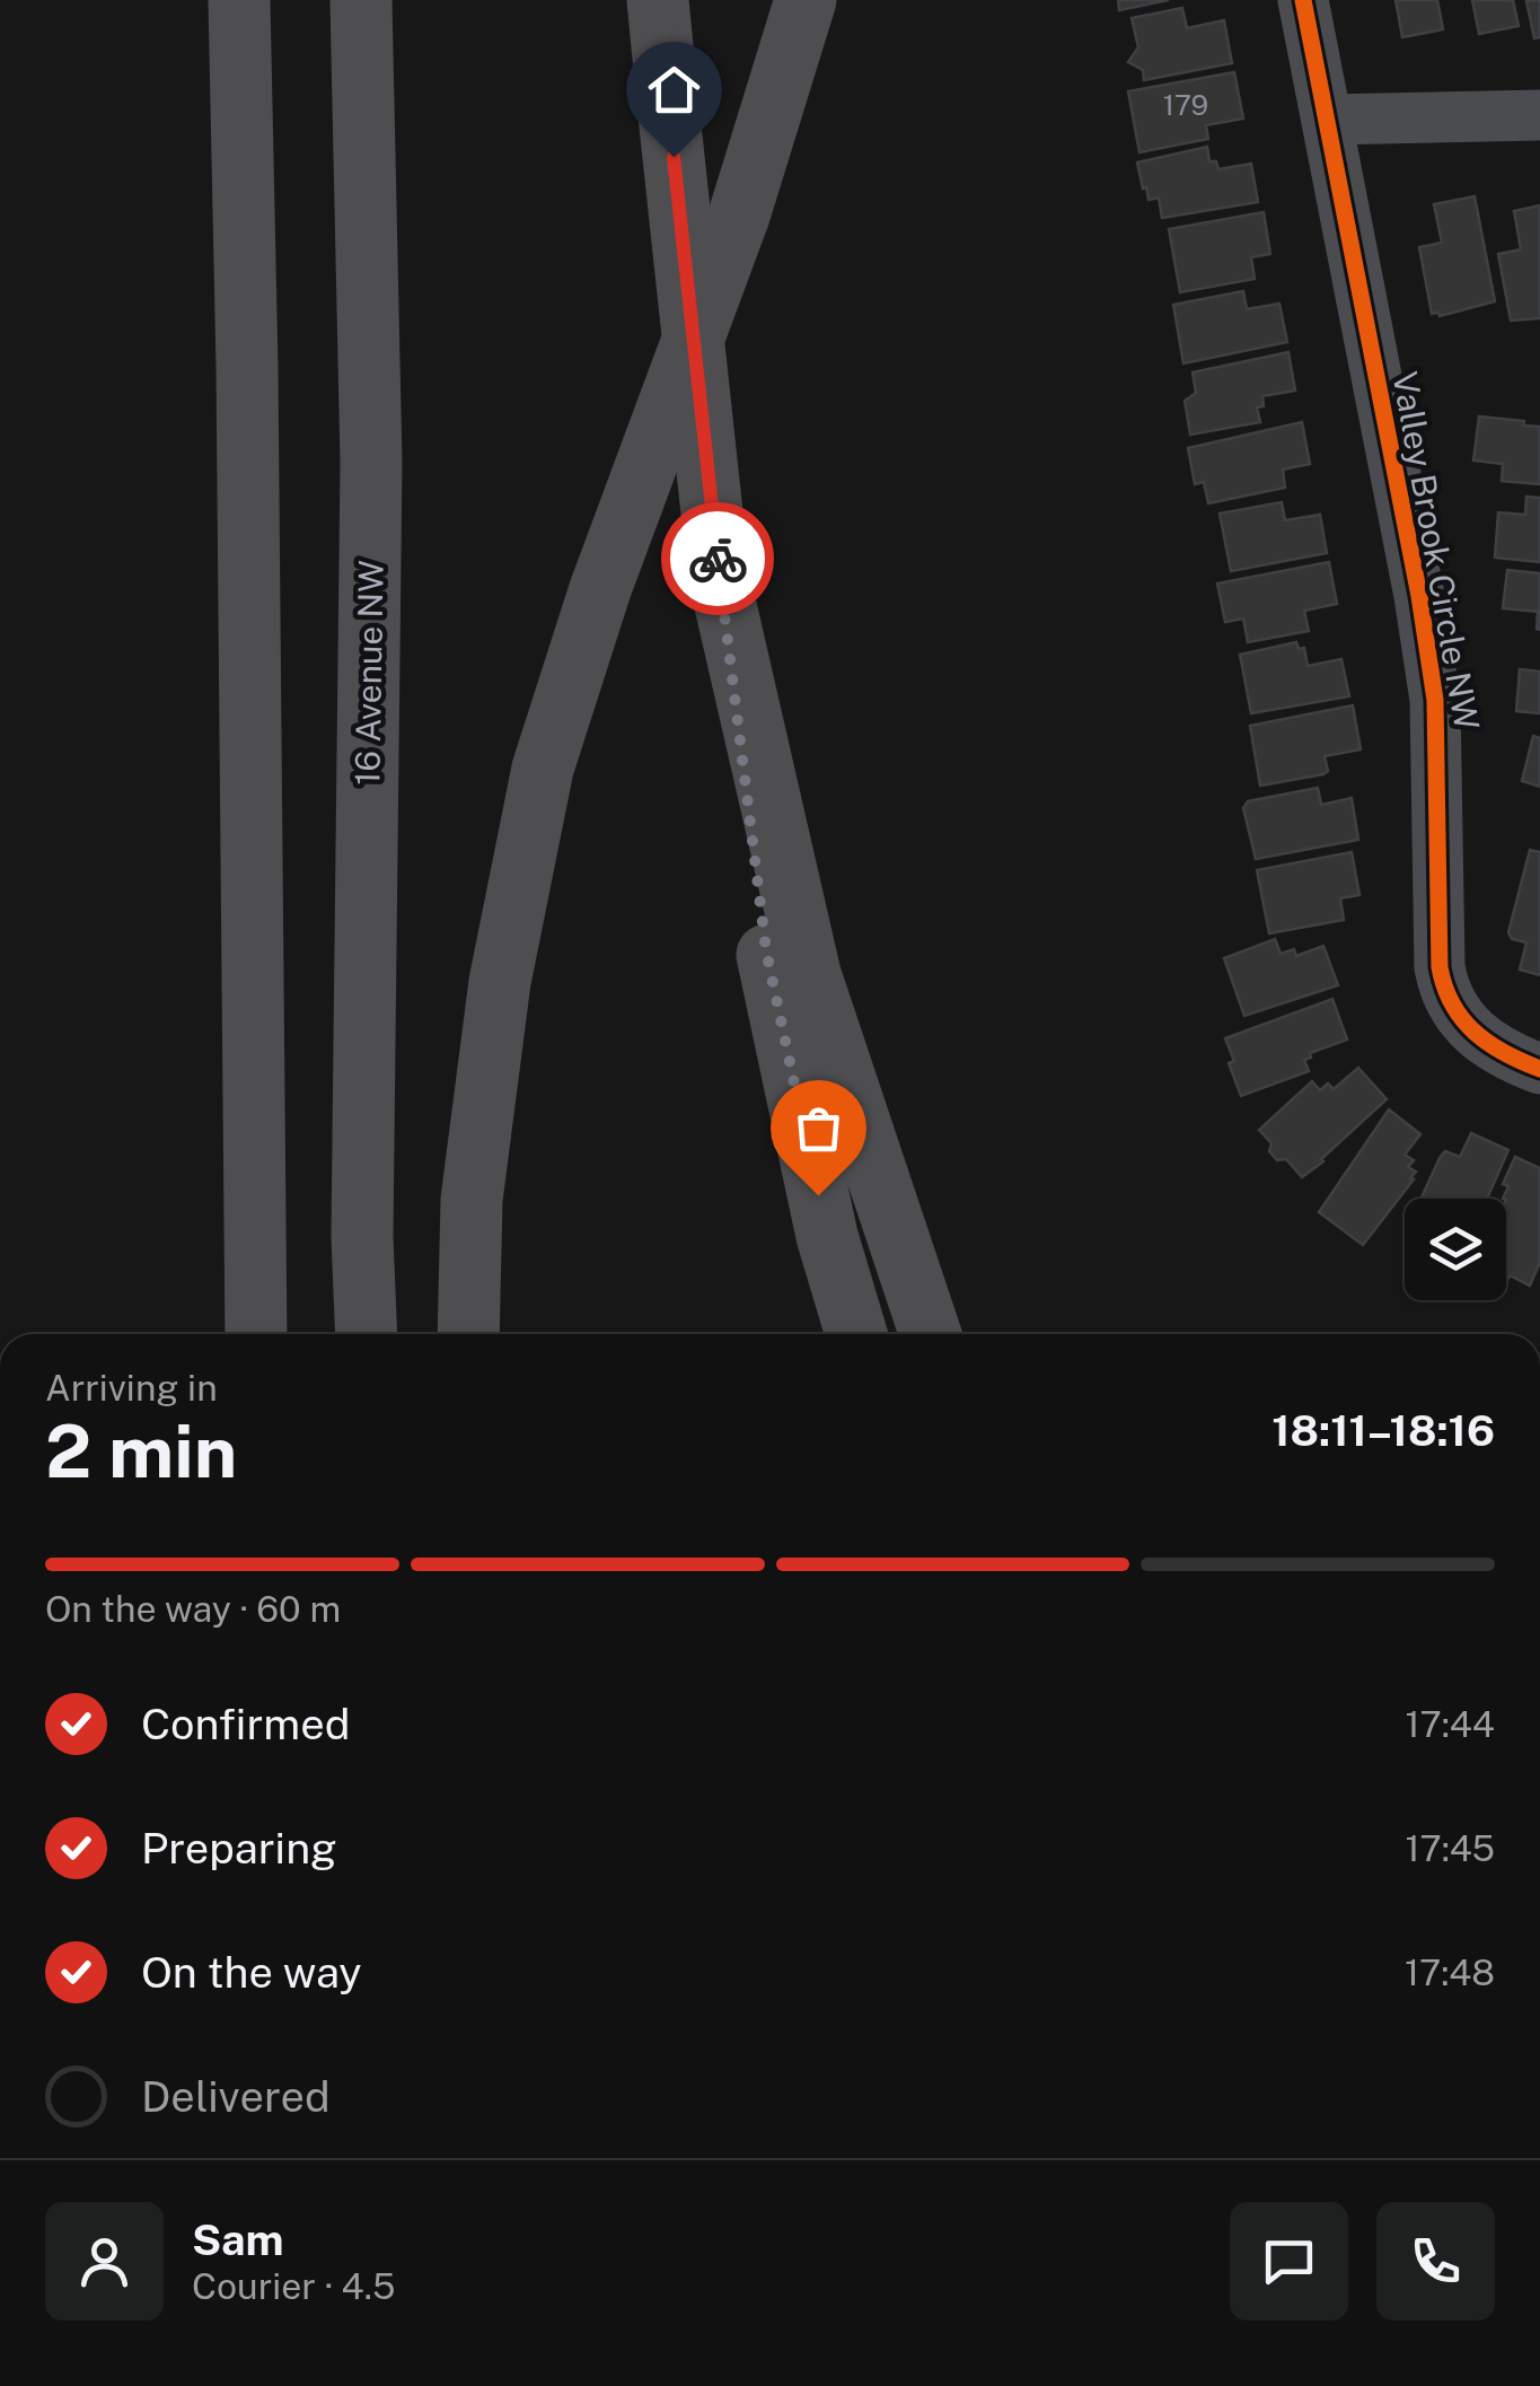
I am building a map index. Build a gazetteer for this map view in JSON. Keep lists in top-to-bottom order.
{
  "streets": {
    "highway": ["16 Avenue NW"],
    "street": ["Valley Brook Circle NW"]
  },
  "house_numbers": ["179"],
  "page": {
    "heading": ["2 min", "Arriving in", "18:11–18:16"],
    "panel": ["Sam", "Courier · 4.5"],
    "bar": "On the way · 60 m",
    "list": [
      ["Confirmed", "17:44"],
      ["Preparing", "17:45"],
      ["On the way", "17:48"],
      "Delivered"
    ]
  }
}
